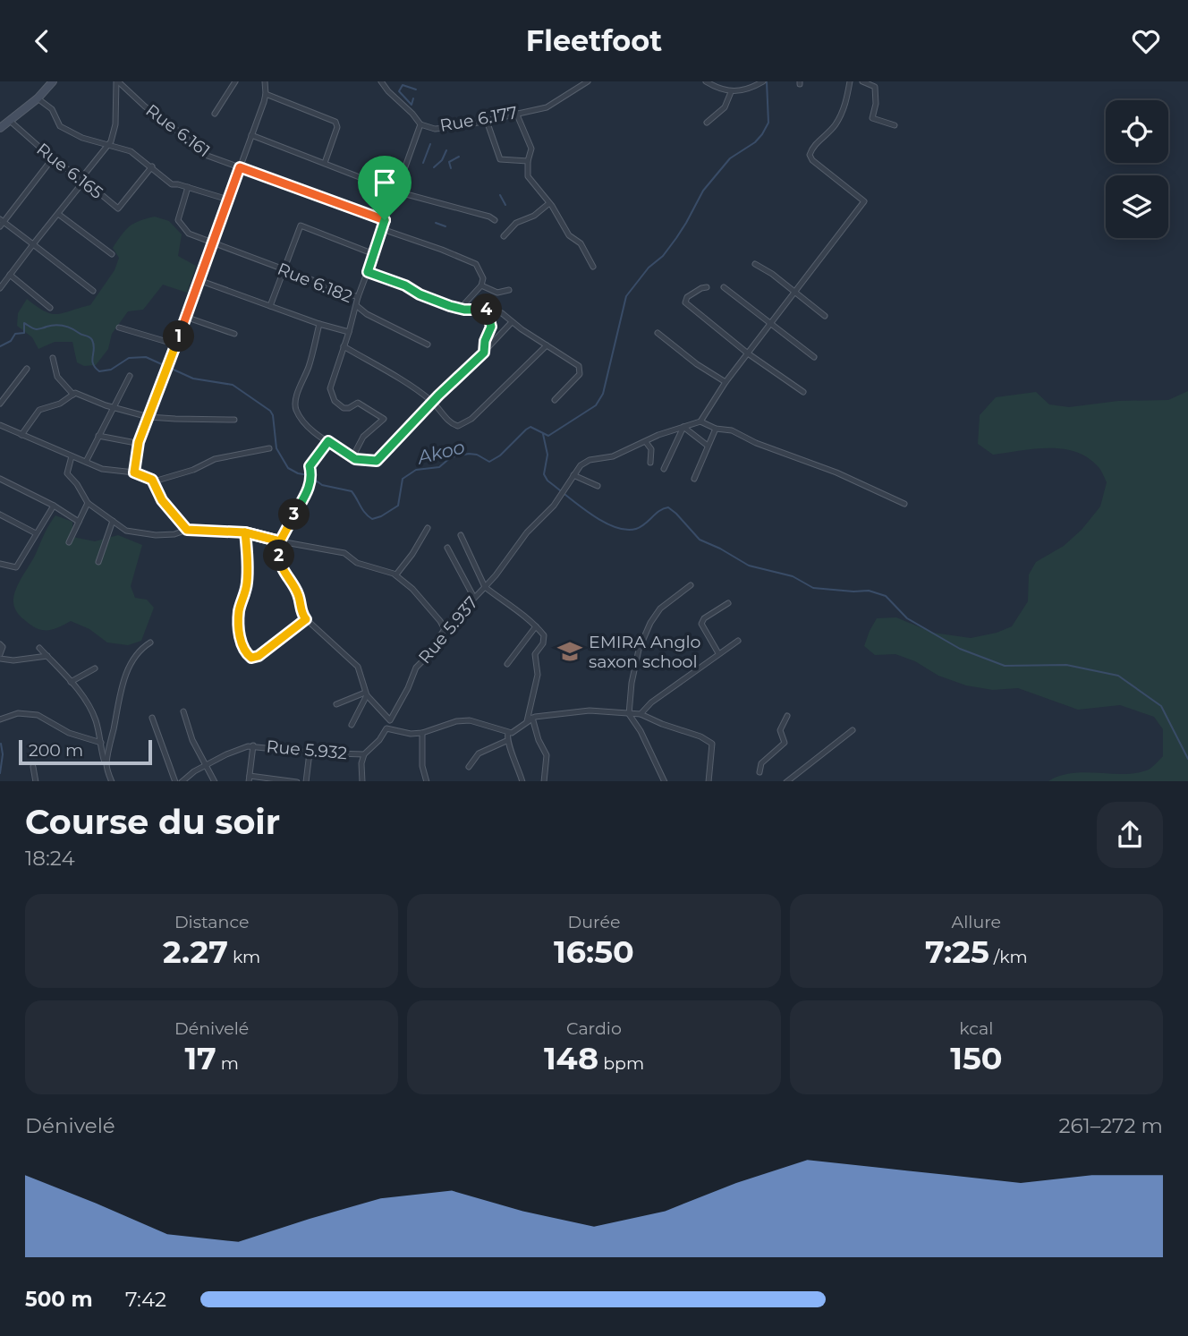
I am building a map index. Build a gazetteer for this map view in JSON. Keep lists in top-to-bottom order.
{
  "streets": {
    "street": [
      "Rue 6.177",
      "Rue 6.161",
      "Rue 6.165",
      "Rue 6.182",
      "Rue 5.937",
      "Rue 5.932"
    ]
  },
  "water": ["Akoo"],
  "places": {
    "school or university": ["EMIRA Anglo saxon school"]
  },
  "scale_bar": "200 m",
  "page": {
    "header": "Fleetfoot",
    "pins": [
      "4",
      "1",
      "3",
      "2"
    ],
    "scale": "200 m",
    "heading": ["Course du soir", "18:24"],
    "stats": [
      ["Distance", "2.27 km"],
      ["Durée", "16:50"],
      ["Allure", "7:25 /km"],
      ["Dénivelé", "17 m"],
      ["Cardio", "148 bpm"],
      ["kcal", "150"]
    ],
    "chart": ["Dénivelé", "261–272 m"],
    "list": [
      {
        "name": "500 m",
        "note": "7:42"
      }
    ]
  }
}
